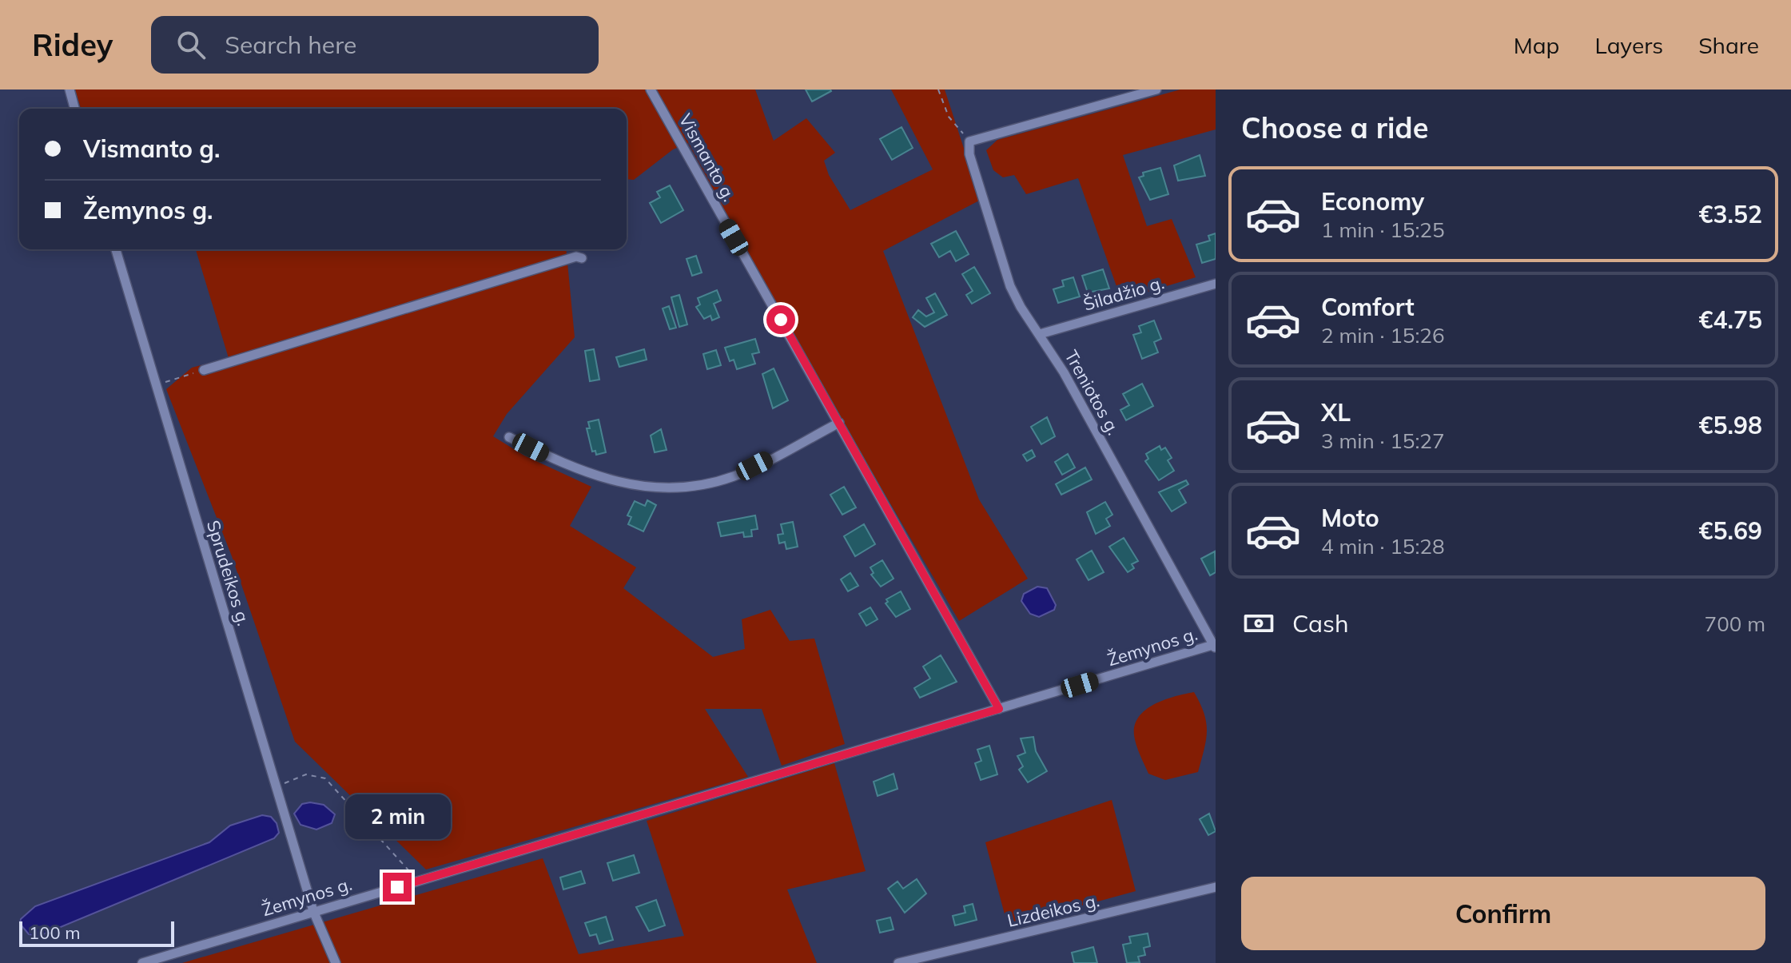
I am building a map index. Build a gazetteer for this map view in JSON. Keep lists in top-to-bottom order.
{
  "streets": {
    "street": [
      "Vismanto g.",
      "Šiladžio g.",
      "Treniotos g.",
      "Sprudeikos g.",
      "Žemynos g.",
      "Lizdeikos g."
    ]
  },
  "crossings": [
    ["Vismanto g.", "Žemynos g."],
    ["Šiladžio g.", "Treniotos g."],
    ["Treniotos g.", "Žemynos g."],
    ["Sprudeikos g.", "Žemynos g."]
  ],
  "scale_bar": "100 m",
  "page": {
    "header": "Ridey",
    "search": "Search here",
    "nav": ["Map", "Layers", "Share"],
    "heading": "Choose a ride",
    "banner": ["Vismanto g.", "Žemynos g."],
    "list": [
      {
        "name": "Economy",
        "note": "1 min · 15:25",
        "value": "€3.52"
      },
      {
        "name": "Comfort",
        "note": "2 min · 15:26",
        "value": "€4.75"
      },
      {
        "name": "XL",
        "note": "3 min · 15:27",
        "value": "€5.98"
      },
      {
        "name": "Moto",
        "note": "4 min · 15:28",
        "value": "€5.69"
      }
    ],
    "pay": ["Cash", "700 m"],
    "bubble": "2 min",
    "buttons": "Confirm",
    "scale": "100 m"
  }
}
